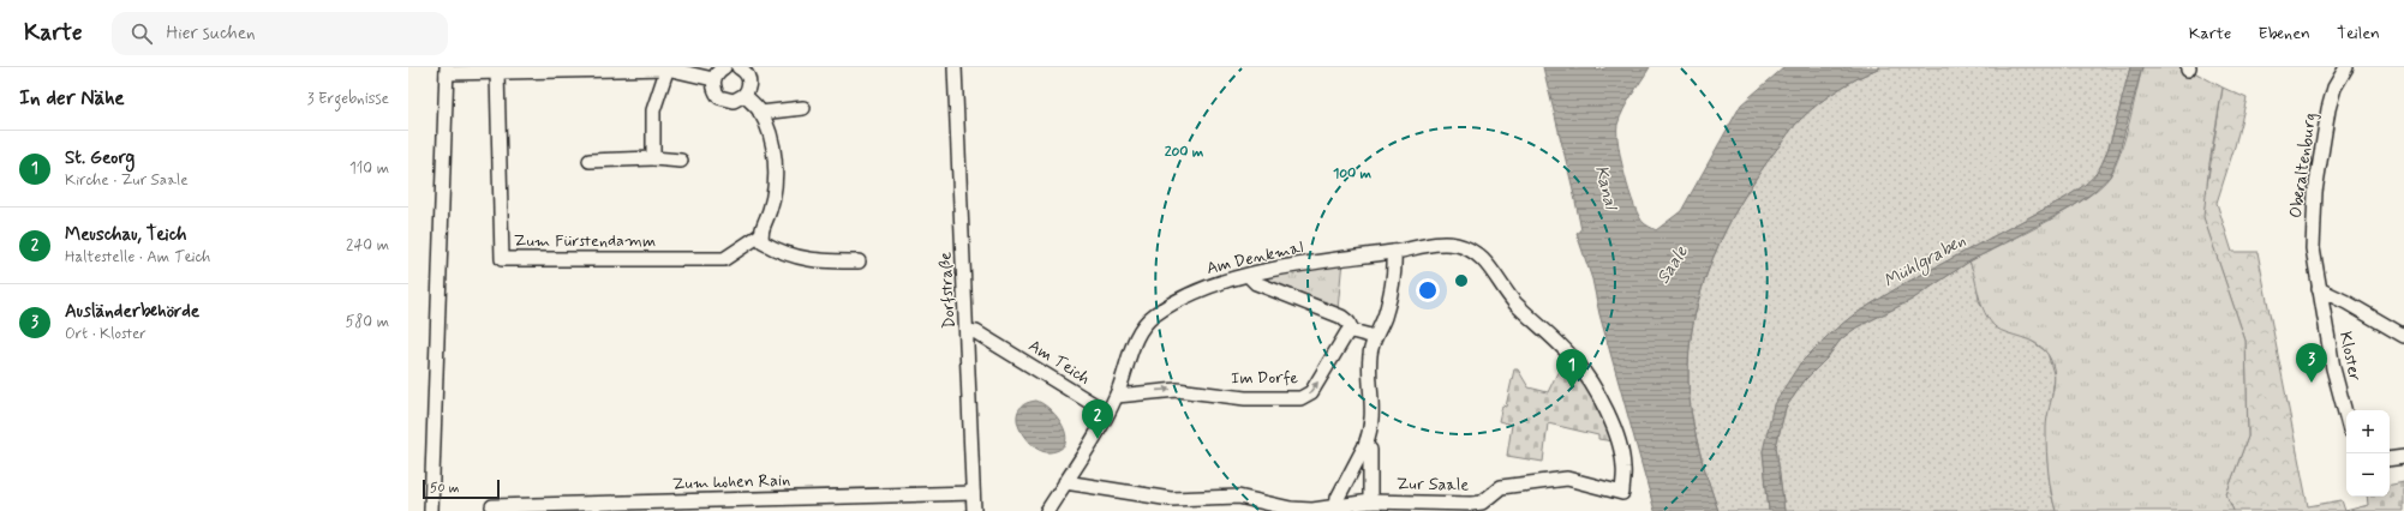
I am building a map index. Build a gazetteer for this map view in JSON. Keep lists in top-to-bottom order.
{
  "streets": {
    "street": [
      "Oberaltenburg",
      "Zum Fürstendamm",
      "Am Denkmal",
      "Dorfstraße",
      "Kloster",
      "Am Teich",
      "Im Dorfe",
      "Zum hohen Rain",
      "Zur Saale"
    ]
  },
  "crossings": [
    ["Oberaltenburg", "Kloster"],
    ["Am Denkmal", "Am Teich"],
    ["Am Denkmal", "Im Dorfe"],
    ["Am Denkmal", "Zur Saale"],
    ["Dorfstraße", "Am Teich"],
    ["Dorfstraße", "Zum hohen Rain"]
  ],
  "one_way": ["Im Dorfe"],
  "water": ["Kanal", "Mühlgraben", "Saale"],
  "scale_bar": "50 m",
  "page": {
    "header": "Karte",
    "search": "Hier suchen",
    "nav": ["Karte", "Ebenen", "Teilen"],
    "heading": ["In der Nähe", "3 Ergebnisse"],
    "list": [
      {
        "mark": "1",
        "name": "St. Georg",
        "note": "Kirche · Zur Saale",
        "value": "110 m"
      },
      {
        "mark": "2",
        "name": "Meuschau, Teich",
        "note": "Haltestelle · Am Teich",
        "value": "240 m"
      },
      {
        "mark": "3",
        "name": "Ausländerbehörde",
        "note": "Ort · Kloster",
        "value": "580 m"
      }
    ],
    "pins": ["3", "1", "2"],
    "map_buttons": ["+", "−"],
    "scale": "50 m"
  },
  "rings": ["200 m", "100 m"]
}
